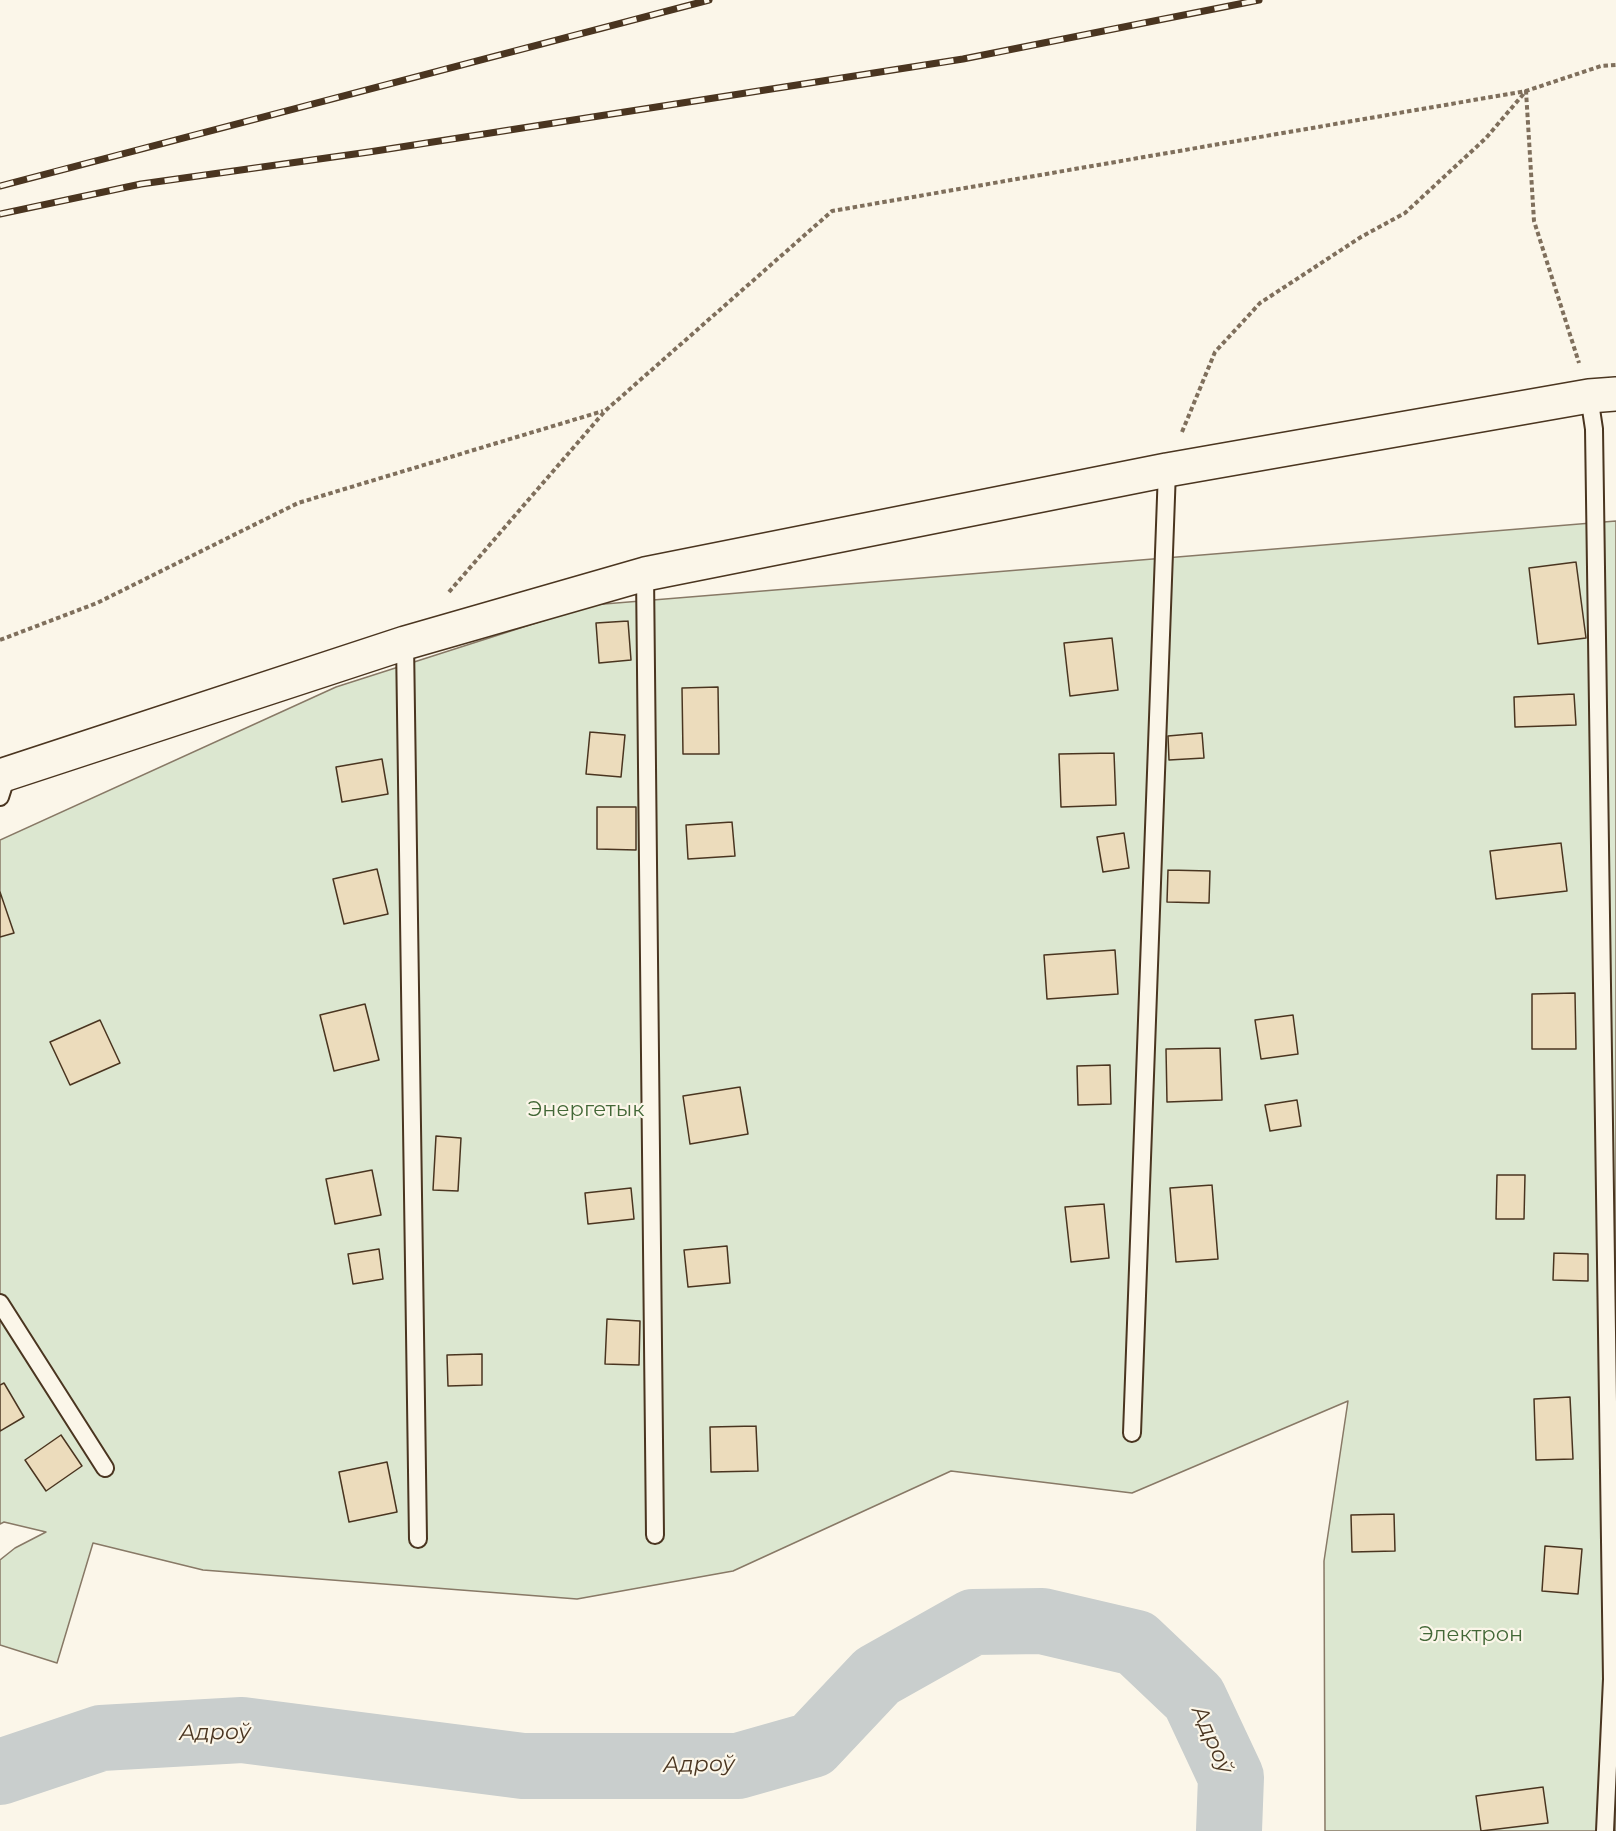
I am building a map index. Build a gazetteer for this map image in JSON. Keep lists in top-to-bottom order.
{
  "water": ["Адроў"],
  "parks": ["Энергетык", "Электрон"]
}
